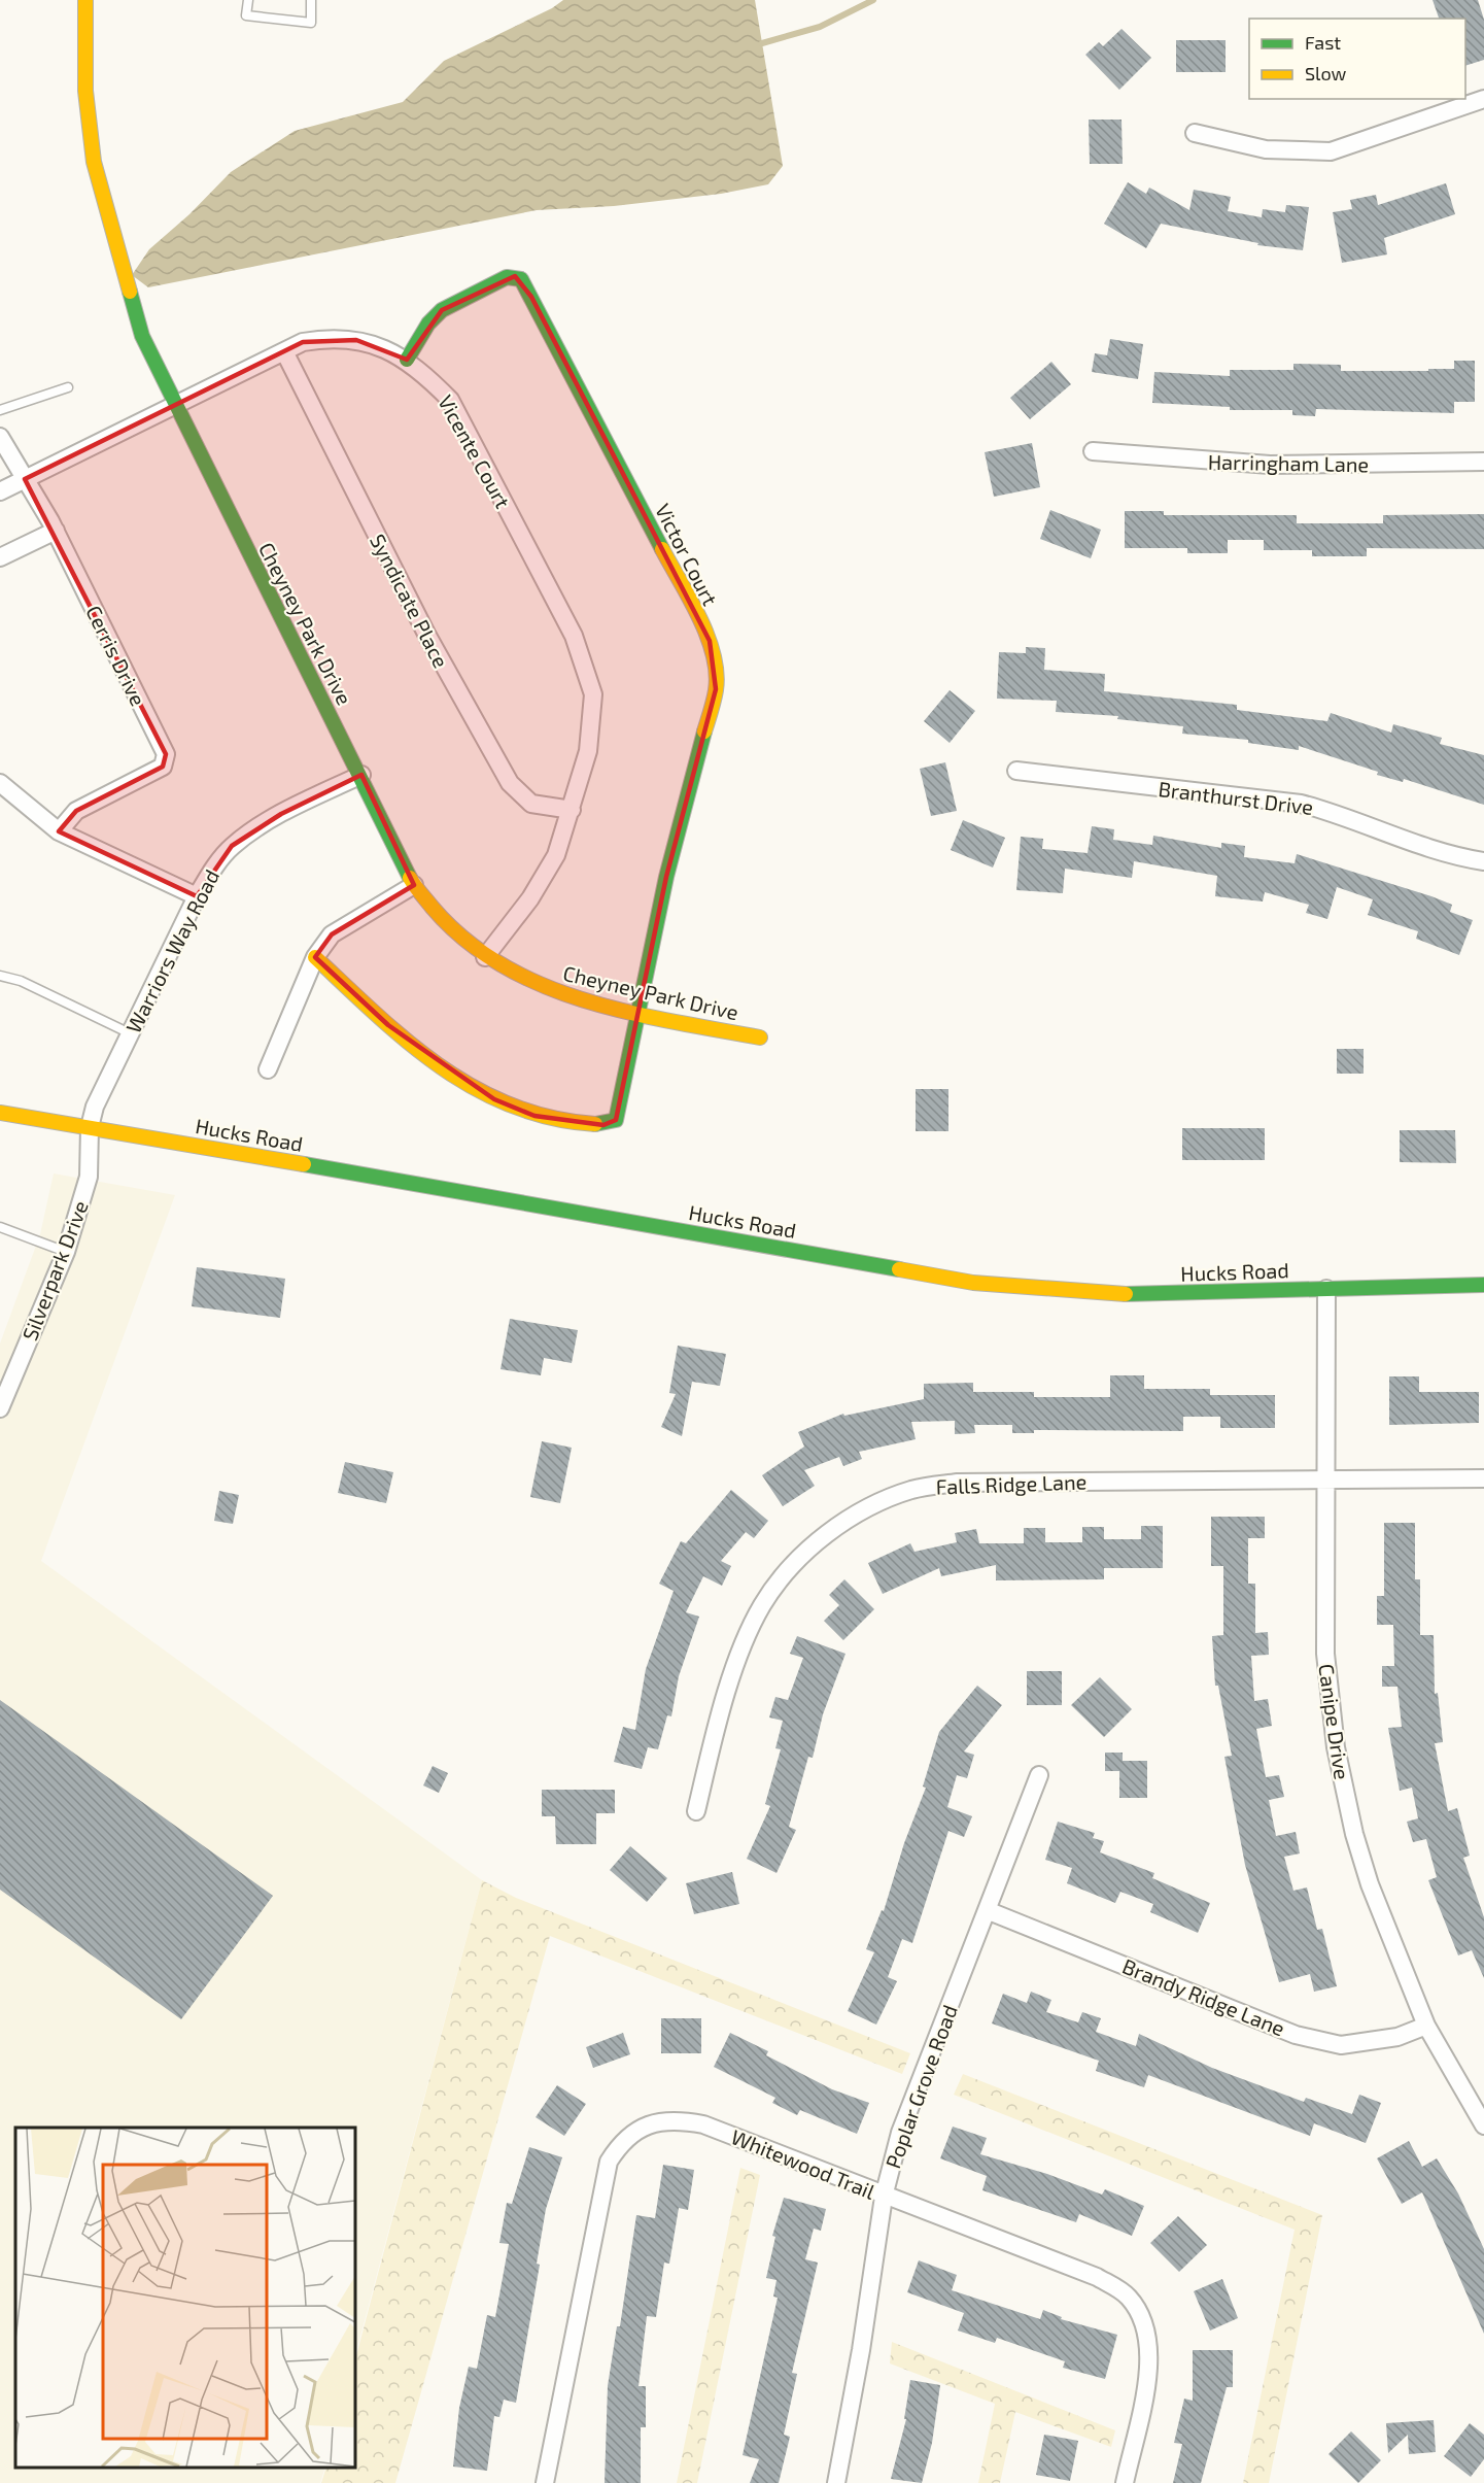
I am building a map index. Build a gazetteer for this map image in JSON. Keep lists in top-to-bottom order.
{
  "streets": {
    "street": [
      "Vicente Court",
      "Harringham Lane",
      "Victor Court",
      "Syndicate Place",
      "Cheyney Park Drive",
      "Cerris Drive",
      "Branthurst Drive",
      "Warriors Way Road",
      "Hucks Road",
      "Silverpark Drive",
      "Falls Ridge Lane",
      "Canipe Drive",
      "Brandy Ridge Lane",
      "Poplar Grove Road",
      "Whitewood Trail"
    ]
  },
  "crossings": [
    ["Vicente Court", "Victor Court"],
    ["Vicente Court", "Syndicate Place"],
    ["Vicente Court", "Cheyney Park Drive"],
    ["Vicente Court", "Cerris Drive"],
    ["Victor Court", "Cheyney Park Drive"],
    ["Cheyney Park Drive", "Warriors Way Road"],
    ["Warriors Way Road", "Hucks Road"],
    ["Warriors Way Road", "Silverpark Drive"],
    ["Hucks Road", "Silverpark Drive"],
    ["Hucks Road", "Canipe Drive"],
    ["Falls Ridge Lane", "Canipe Drive"],
    ["Canipe Drive", "Brandy Ridge Lane"],
    ["Brandy Ridge Lane", "Poplar Grove Road"],
    ["Poplar Grove Road", "Whitewood Trail"]
  ],
  "legend": ["Fast", "Slow"]
}
